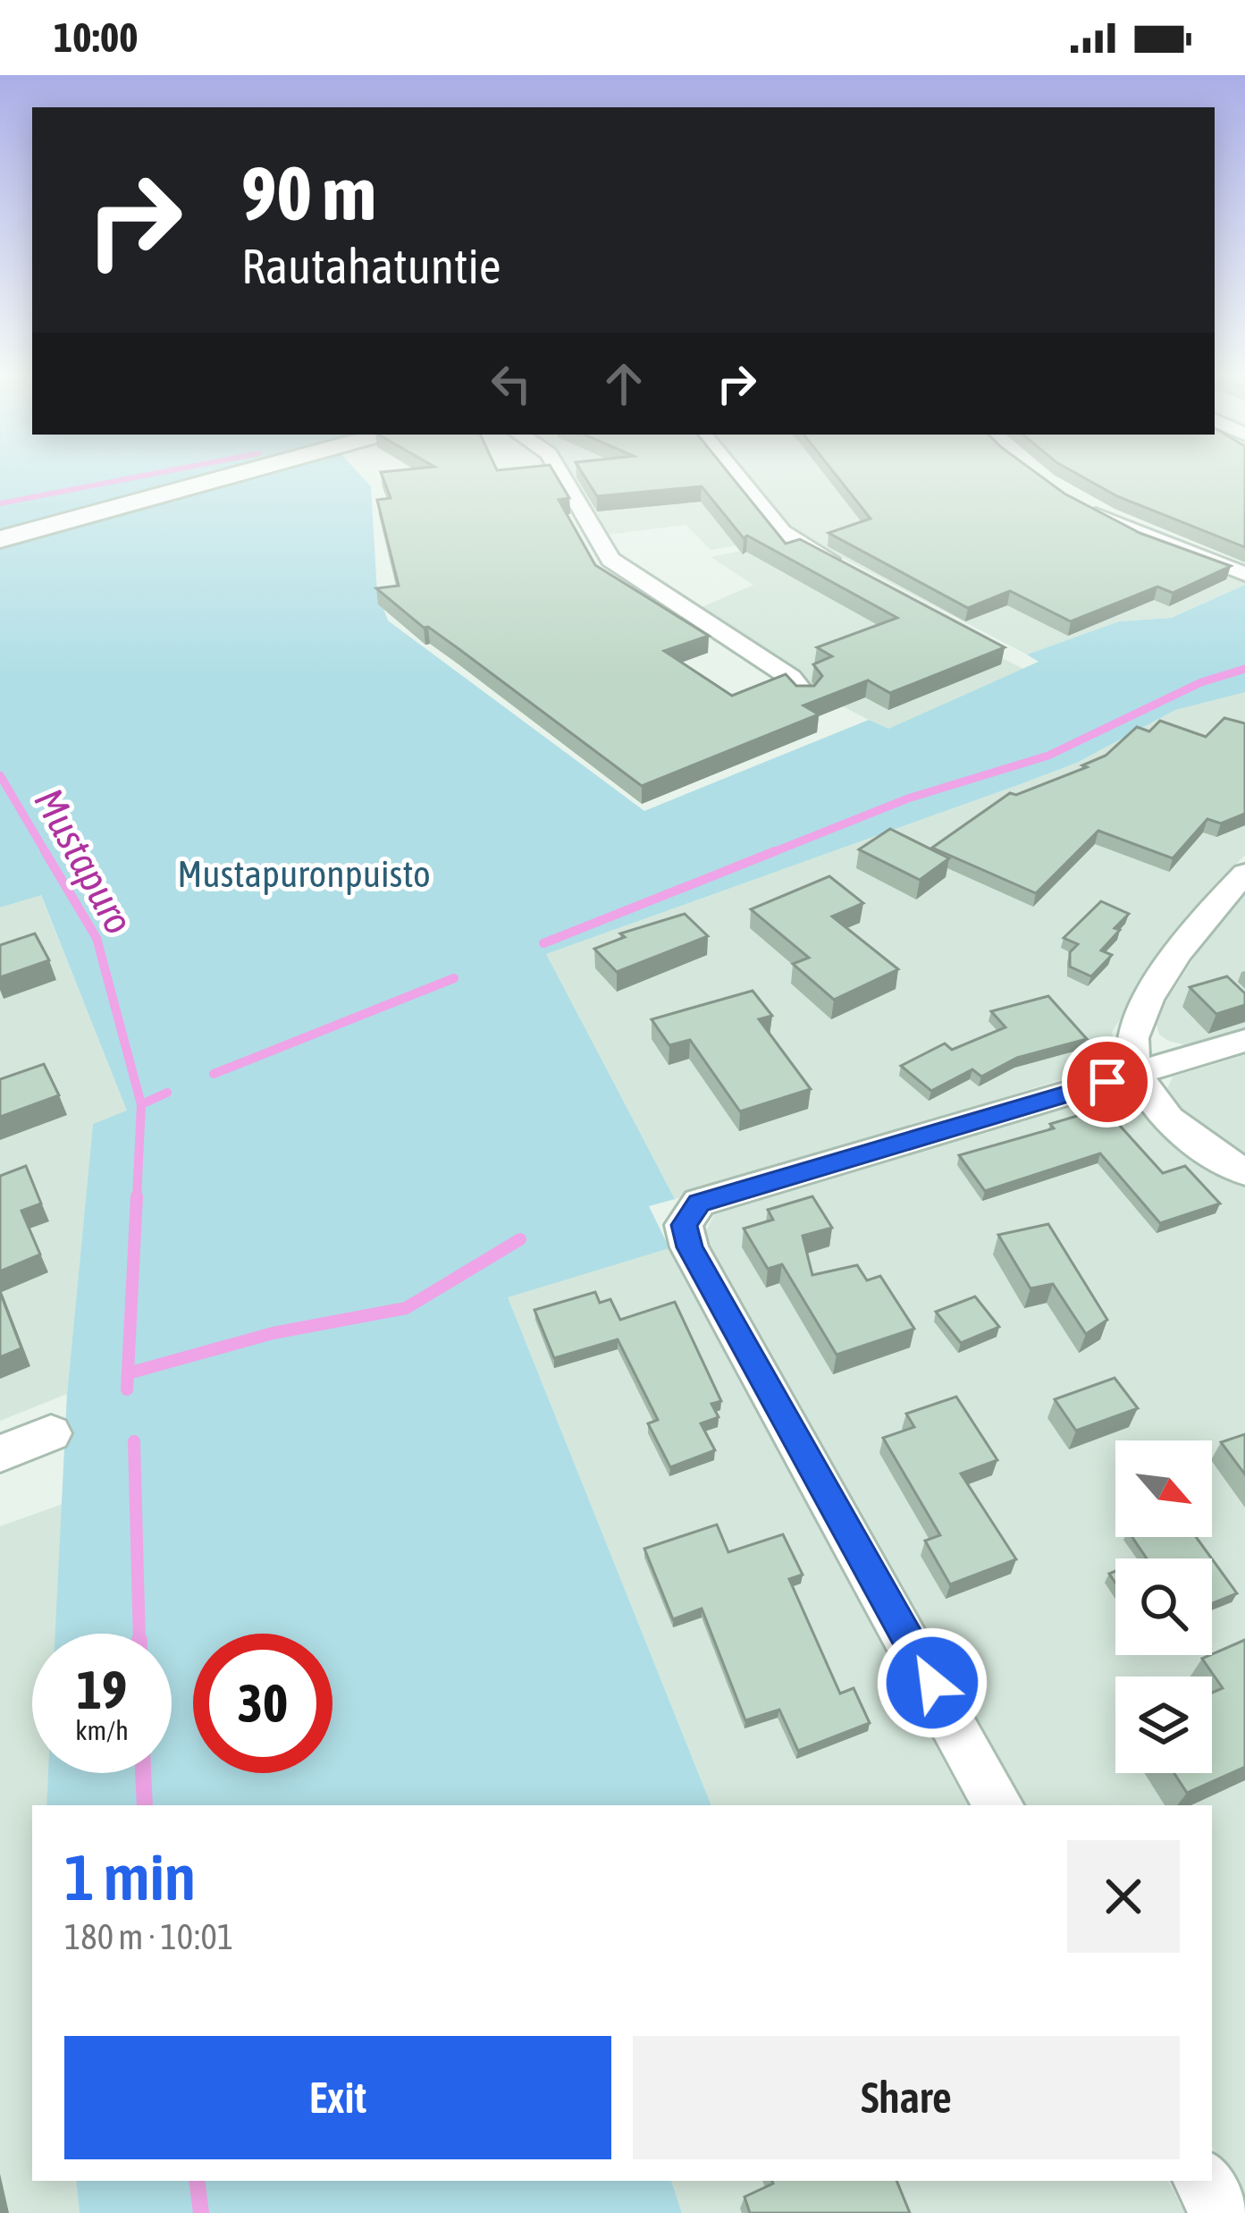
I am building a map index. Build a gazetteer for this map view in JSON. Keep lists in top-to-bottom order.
{
  "water": ["Mustapuro"],
  "parks": ["Mustapuronpuisto"],
  "north": "bottom right",
  "page": {
    "status": "10:00",
    "turn": ["90 m", "Rautahatuntie"],
    "speed": "19 km/h",
    "limit": "30",
    "heading": ["1 min", "180 m · 10:01"],
    "buttons": ["Exit", "Share"]
  }
}
